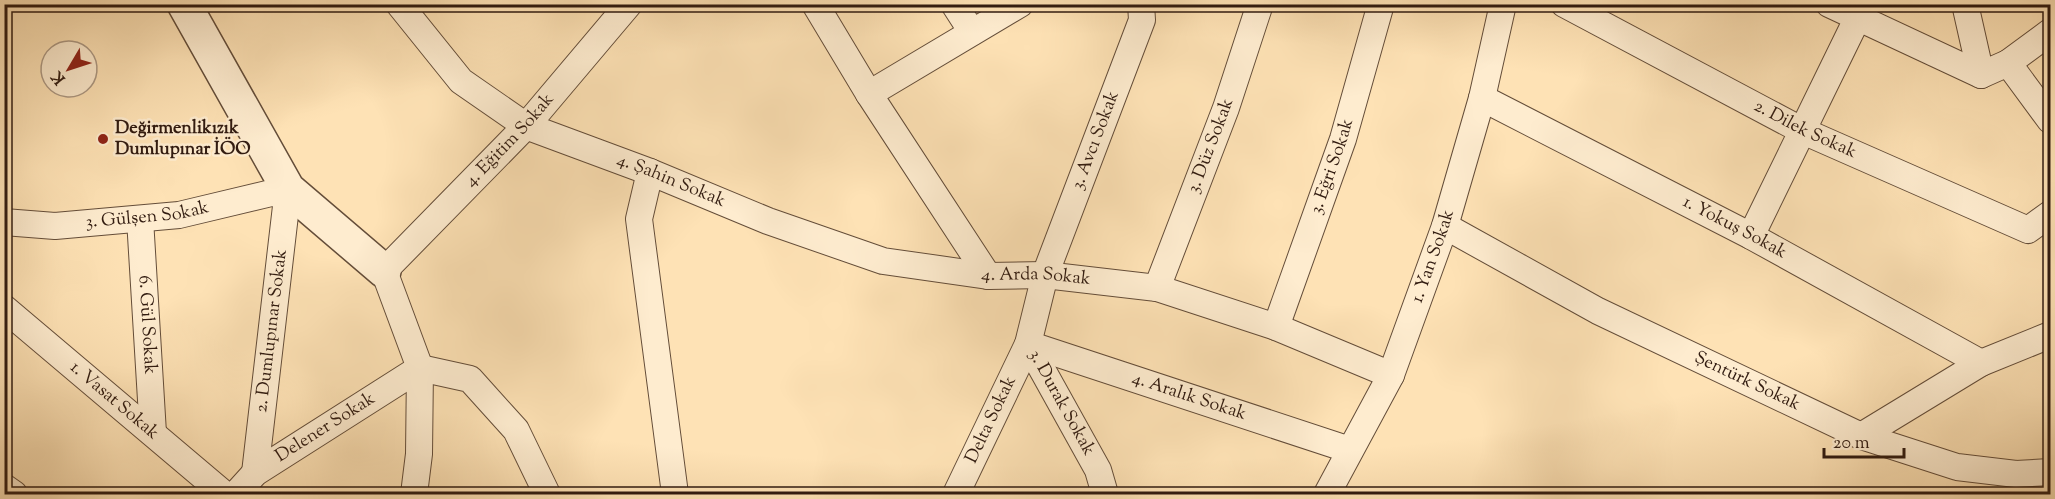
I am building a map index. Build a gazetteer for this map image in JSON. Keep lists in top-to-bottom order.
{
  "streets": {
    "street": [
      "2. Dilek Sokak",
      "3. Avcı Sokak",
      "4. Eğitim Sokak",
      "3. Düz Sokak",
      "3. Eğri Sokak",
      "4. Şahin Sokak",
      "3. Gülşen Sokak",
      "1. Yokuş Sokak",
      "1. Yan Sokak",
      "4. Arda Sokak",
      "6. Gül Sokak",
      "2. Dumlupınar Sokak",
      "Şentürk Sokak",
      "4. Aralık Sokak",
      "1. Vasat Sokak",
      "3. Durak Sokak",
      "Delta Sokak",
      "Delener Sokak"
    ]
  },
  "crossings": [
    ["3. Avcı Sokak", "4. Arda Sokak"],
    ["3. Avcı Sokak", "3. Durak Sokak"],
    ["4. Eğitim Sokak", "4. Şahin Sokak"],
    ["3. Düz Sokak", "4. Arda Sokak"],
    ["3. Eğri Sokak", "4. Arda Sokak"],
    ["4. Şahin Sokak", "4. Arda Sokak"],
    ["3. Gülşen Sokak", "6. Gül Sokak"],
    ["3. Gülşen Sokak", "2. Dumlupınar Sokak"],
    ["1. Yokuş Sokak", "1. Yan Sokak"],
    ["1. Yan Sokak", "4. Arda Sokak"],
    ["1. Yan Sokak", "Şentürk Sokak"],
    ["1. Yan Sokak", "4. Aralık Sokak"],
    ["4. Arda Sokak", "3. Durak Sokak"],
    ["6. Gül Sokak", "1. Vasat Sokak"],
    ["2. Dumlupınar Sokak", "Delener Sokak"],
    ["4. Aralık Sokak", "3. Durak Sokak"],
    ["4. Aralık Sokak", "Delta Sokak"],
    ["3. Durak Sokak", "Delta Sokak"]
  ],
  "places": ["Değirmenlikızık Dumlupınar İÖO"],
  "scale_bar": "20 m",
  "north": "bottom left"
}
